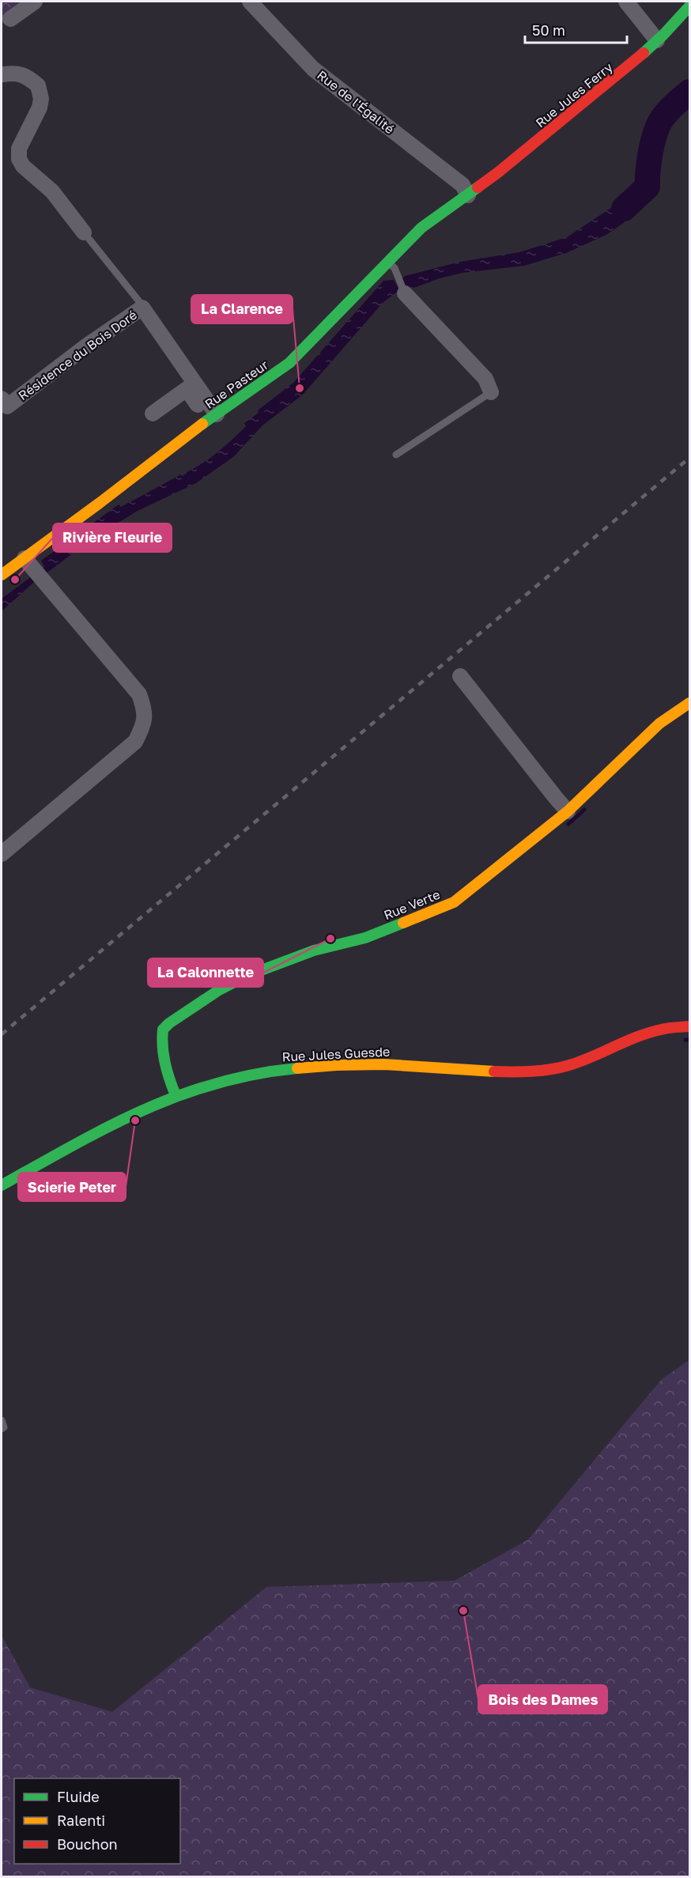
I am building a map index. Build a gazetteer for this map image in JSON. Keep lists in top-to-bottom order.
{
  "streets": {
    "street": [
      "Rue Jules Ferry",
      "Rue de l'Égalité",
      "Résidence du Bois Doré",
      "Rue Pasteur",
      "Rue Verte",
      "Rue Jules Guesde"
    ]
  },
  "crossings": [
    ["Rue Jules Ferry", "Rue de l'Égalité"],
    ["Rue Jules Ferry", "Rue Pasteur"],
    ["Rue de l'Égalité", "Rue Pasteur"],
    ["Résidence du Bois Doré", "Rue Pasteur"],
    ["Rue Verte", "Rue Jules Guesde"]
  ],
  "places": [
    "La Clarence",
    "Rivière Fleurie",
    "La Calonnette",
    "Scierie Peter",
    "Bois des Dames"
  ],
  "legend": ["Fluide", "Ralenti", "Bouchon"],
  "scale_bar": "50 m"
}
